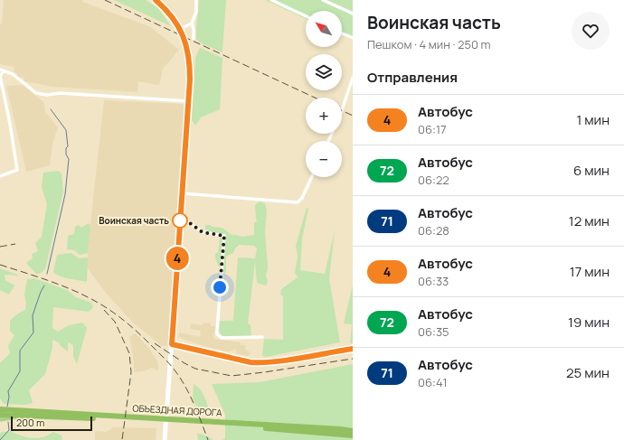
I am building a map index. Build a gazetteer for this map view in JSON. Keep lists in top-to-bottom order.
{
  "streets": {
    "highway": ["ОБЪЕЗДНАЯ ДОРОГА"]
  },
  "places": ["Воинская часть"],
  "lines": ["bus line 4"],
  "scale_bar": "200 m",
  "north": "top left",
  "page": {
    "on_map": "4",
    "heading": [
      ["Воинская часть", "Пешком · 4 мин · 250 m"],
      "Отправления"
    ],
    "map_buttons": ["+", "−"],
    "list": [
      {
        "mark": "4",
        "name": "Автобус",
        "note": "06:17",
        "value": "1 мин"
      },
      {
        "mark": "72",
        "name": "Автобус",
        "note": "06:22",
        "value": "6 мин"
      },
      {
        "mark": "71",
        "name": "Автобус",
        "note": "06:28",
        "value": "12 мин"
      },
      {
        "mark": "4",
        "name": "Автобус",
        "note": "06:33",
        "value": "17 мин"
      },
      {
        "mark": "72",
        "name": "Автобус",
        "note": "06:35",
        "value": "19 мин"
      },
      {
        "mark": "71",
        "name": "Автобус",
        "note": "06:41",
        "value": "25 мин"
      }
    ],
    "scale": "200 m"
  }
}
